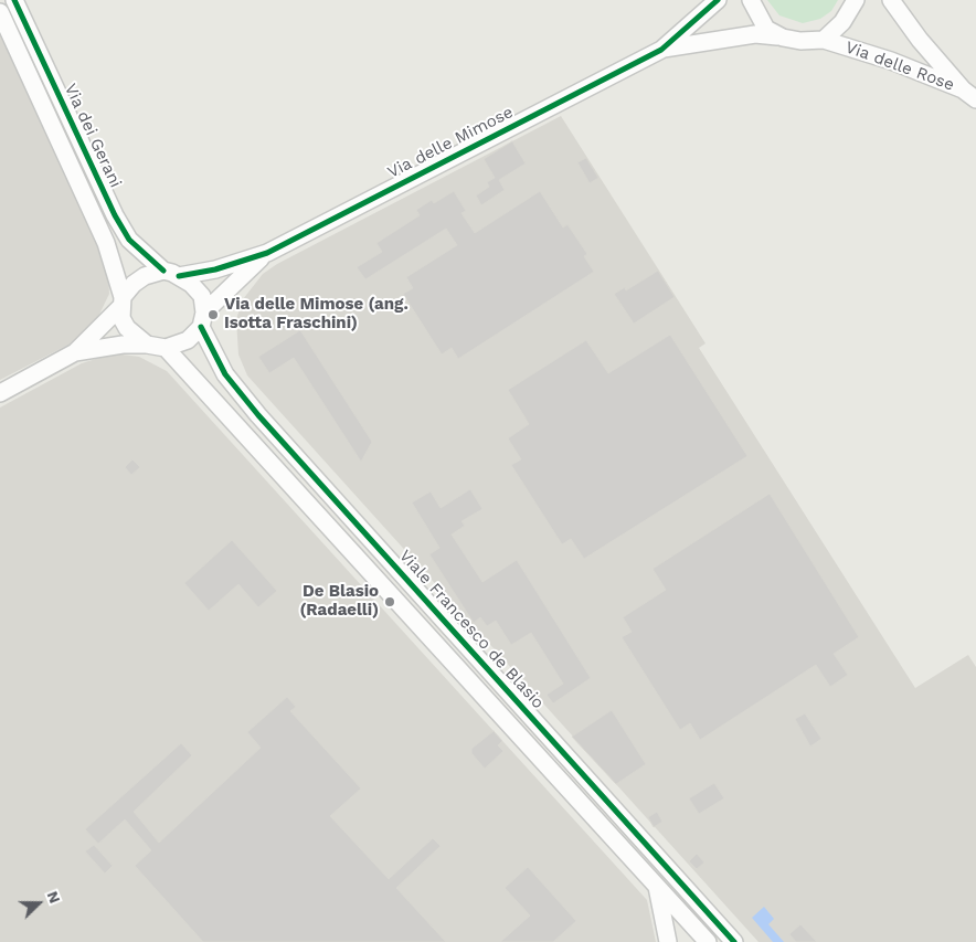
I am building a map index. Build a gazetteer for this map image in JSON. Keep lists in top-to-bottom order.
{
  "streets": {
    "street": [
      "Via delle Rose",
      "Via dei Gerani",
      "Via delle Mimose",
      "Viale Francesco de Blasio"
    ]
  },
  "crossings": [
    ["Via delle Rose", "Via delle Mimose"],
    ["Via dei Gerani", "Via delle Mimose"],
    ["Via dei Gerani", "Viale Francesco de Blasio"],
    ["Via delle Mimose", "Viale Francesco de Blasio"]
  ],
  "places": ["Via delle Mimose (ang. Isotta Fraschini)", "De Blasio (Radaelli)"],
  "north": "right"
}
